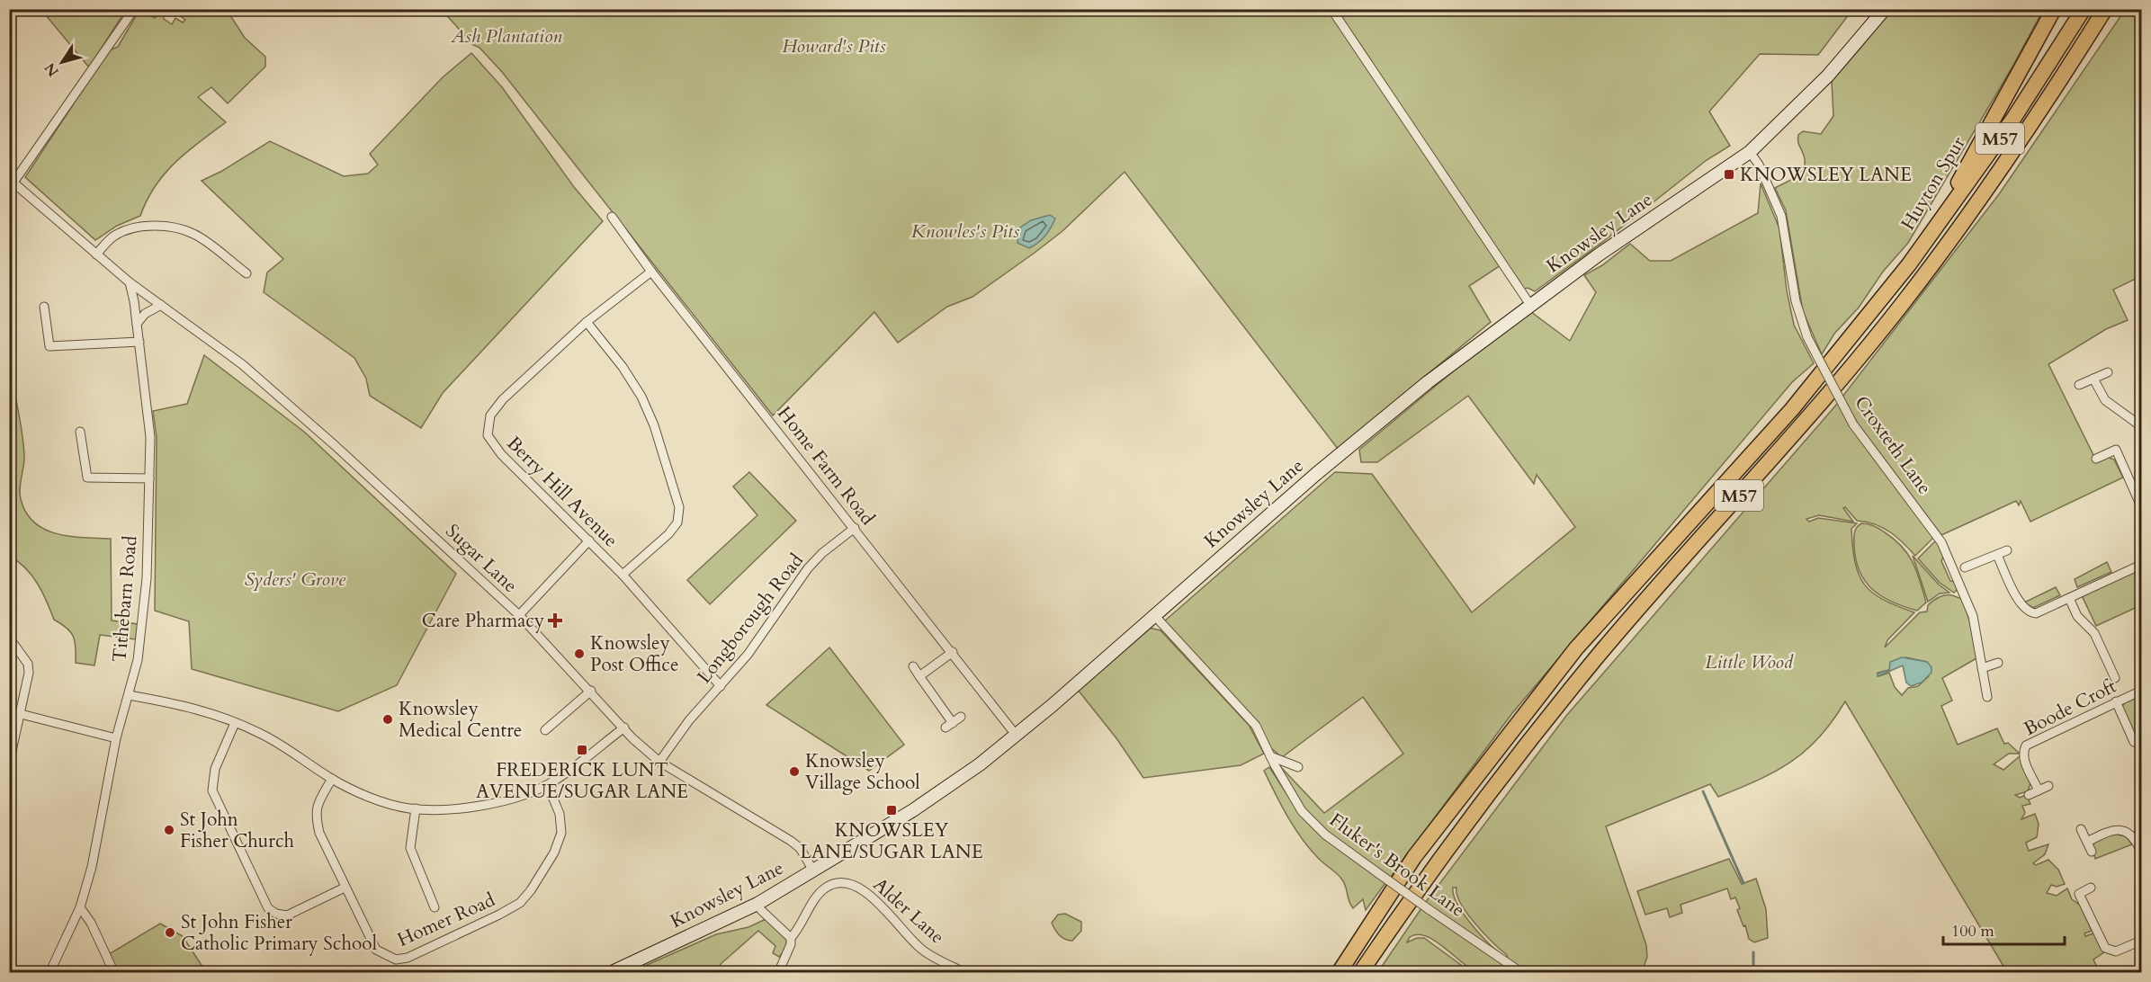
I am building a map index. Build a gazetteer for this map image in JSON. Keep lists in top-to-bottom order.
{
  "streets": {
    "highway": ["M57", "Huyton Spur"],
    "main road": ["Knowsley Lane"],
    "street": [
      "Croxteth Lane",
      "Home Farm Road",
      "Berry Hill Avenue",
      "Sugar Lane",
      "Tithebarn Road",
      "Longborough Road",
      "Boode Croft",
      "Fluker's Brook Lane",
      "Alder Lane",
      "Homer Road"
    ]
  },
  "crossings": [
    ["M57", "Huyton Spur"],
    ["Knowsley Lane", "Croxteth Lane"],
    ["Knowsley Lane", "Home Farm Road"],
    ["Knowsley Lane", "Sugar Lane"],
    ["Knowsley Lane", "Fluker's Brook Lane"],
    ["Home Farm Road", "Berry Hill Avenue"],
    ["Home Farm Road", "Longborough Road"],
    ["Berry Hill Avenue", "Longborough Road"],
    ["Sugar Lane", "Tithebarn Road"],
    ["Sugar Lane", "Longborough Road"]
  ],
  "parks": [
    "Ash Plantation",
    "Howard's Pits",
    "Knowles's Pits",
    "Syders' Grove",
    "Little Wood"
  ],
  "places": {
    "transit": ["KNOWSLEY LANE", "FREDERICK LUNT AVENUE/SUGAR LANE", "KNOWSLEY LANE/SUGAR LANE"],
    "health": ["Care Pharmacy"],
    "other": [
      "Knowsley Post Office",
      "Knowsley Medical Centre",
      "Knowsley Village School",
      "St John Fisher Church",
      "St John Fisher Catholic Primary School"
    ]
  },
  "scale_bar": "100 m",
  "north": "bottom left"
}
